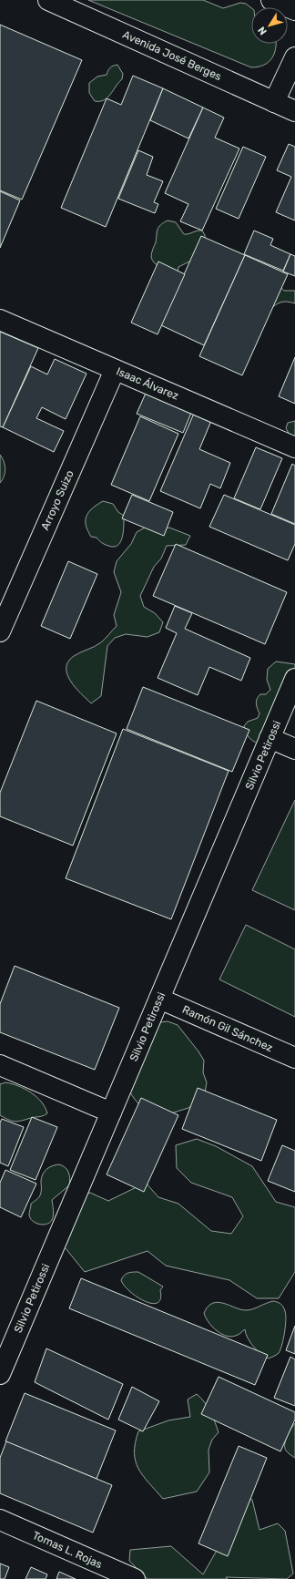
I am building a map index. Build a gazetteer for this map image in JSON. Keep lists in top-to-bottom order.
{
  "streets": {
    "street": [
      "Avenida José Berges",
      "Isaac Álvarez",
      "Arroyo Suizo",
      "Silvio Petirossi",
      "Ramón Gil Sánchez",
      "Tomas L. Rojas"
    ]
  },
  "crossings": [
    ["Isaac Álvarez", "Arroyo Suizo"],
    ["Silvio Petirossi", "Ramón Gil Sánchez"]
  ],
  "north": "bottom left"
}
